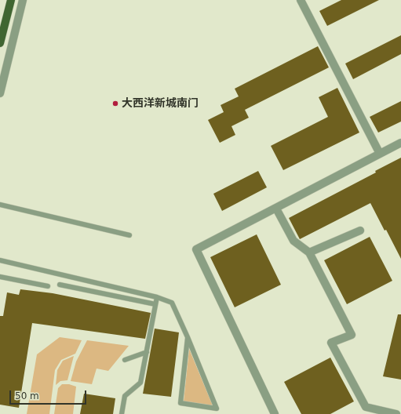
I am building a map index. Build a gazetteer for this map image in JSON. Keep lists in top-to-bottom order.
{
  "places": ["大西洋新城南门"],
  "scale_bar": "50 m"
}
